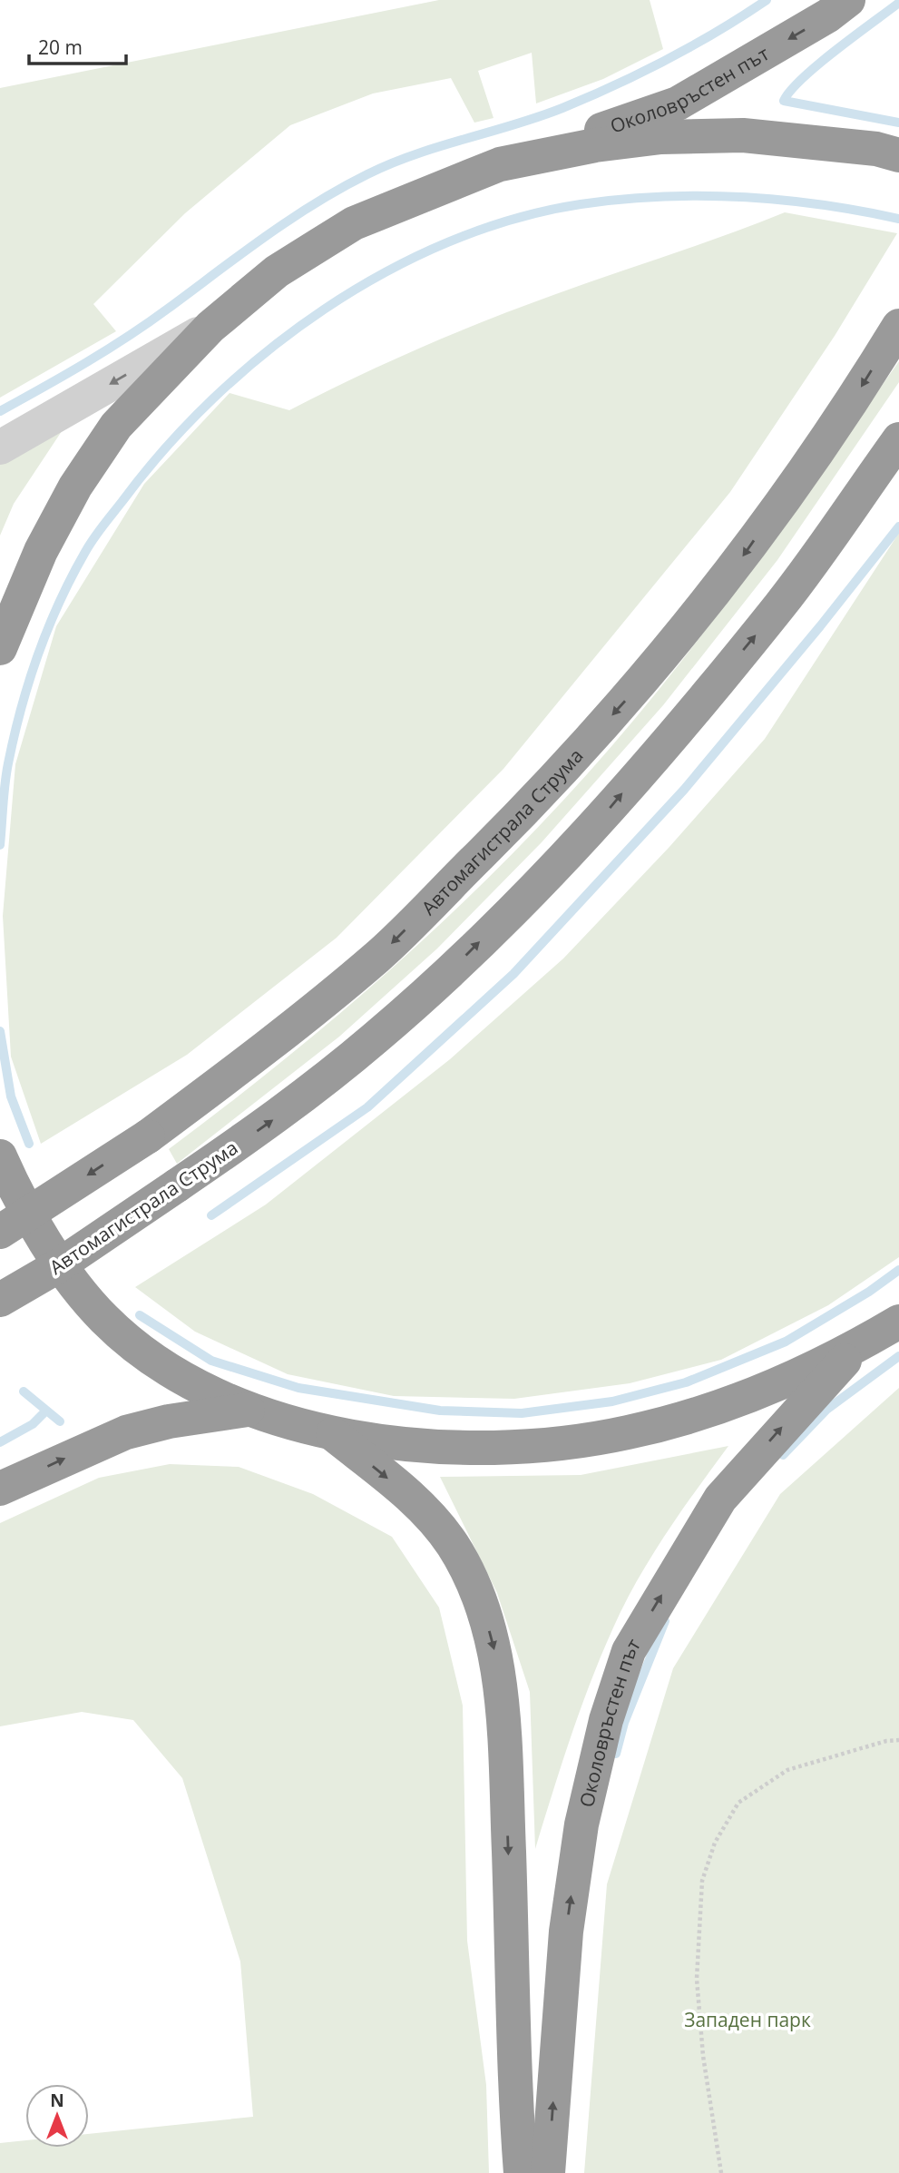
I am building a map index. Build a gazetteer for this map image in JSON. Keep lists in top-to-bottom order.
{
  "streets": {
    "highway": ["Околовръстен път", "Автомагистрала Струма"]
  },
  "parks": ["Западен парк"],
  "scale_bar": "20 m",
  "north": "top"
}
